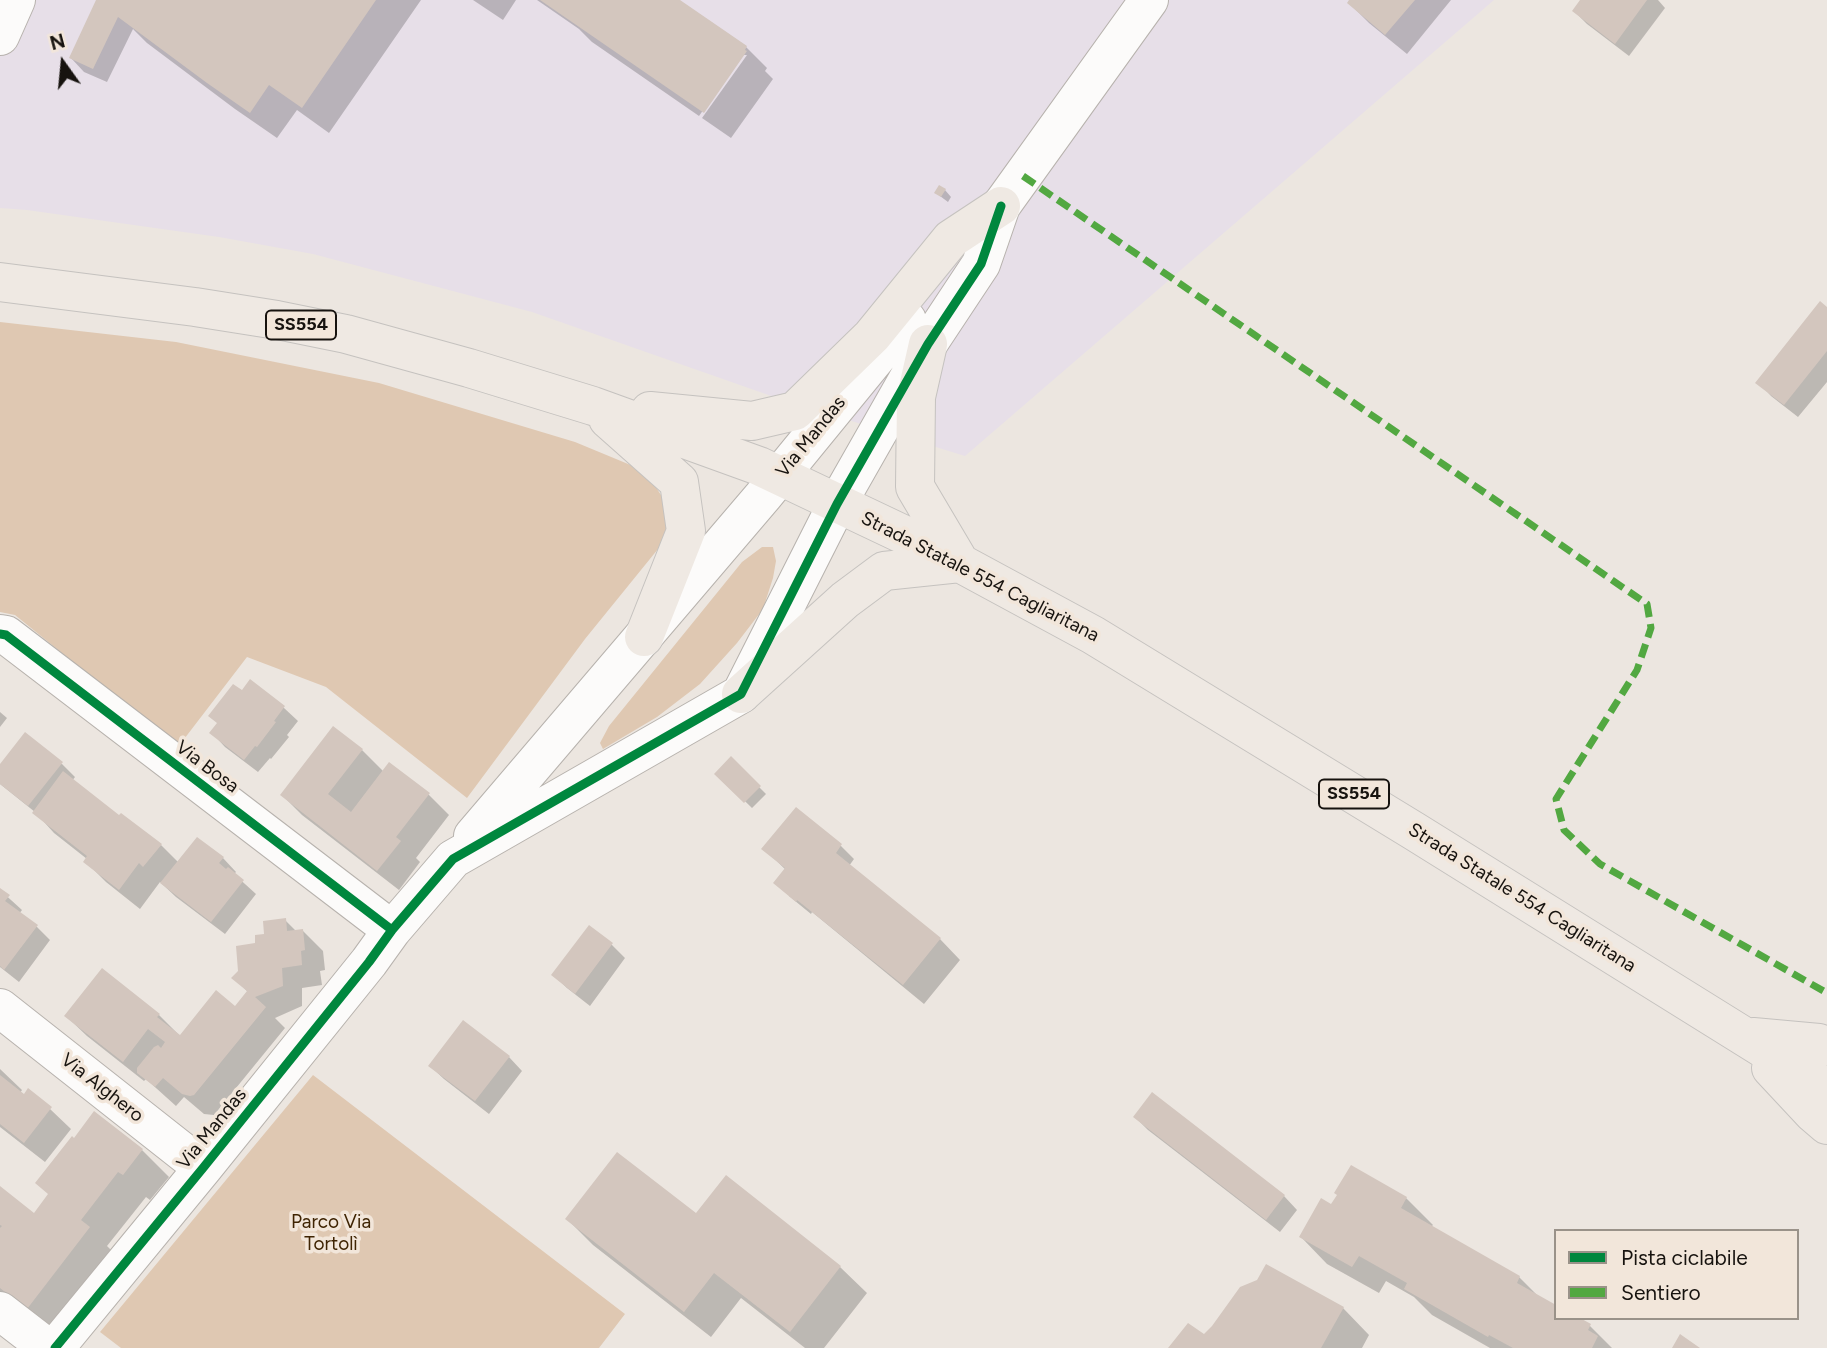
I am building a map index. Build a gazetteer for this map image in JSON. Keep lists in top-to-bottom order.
{
  "streets": {
    "main road": ["SS554", "Strada Statale 554 Cagliaritana"],
    "street": ["Via Mandas", "Via Bosa", "Via Alghero"]
  },
  "crossings": [
    ["SS554", "Strada Statale 554 Cagliaritana"],
    ["Via Mandas", "Strada Statale 554 Cagliaritana"],
    ["Via Mandas", "Via Bosa"],
    ["Via Mandas", "Via Alghero"]
  ],
  "parks": ["Parco Via Tortolì"],
  "legend": ["Pista ciclabile", "Sentiero"],
  "north": "top"
}
